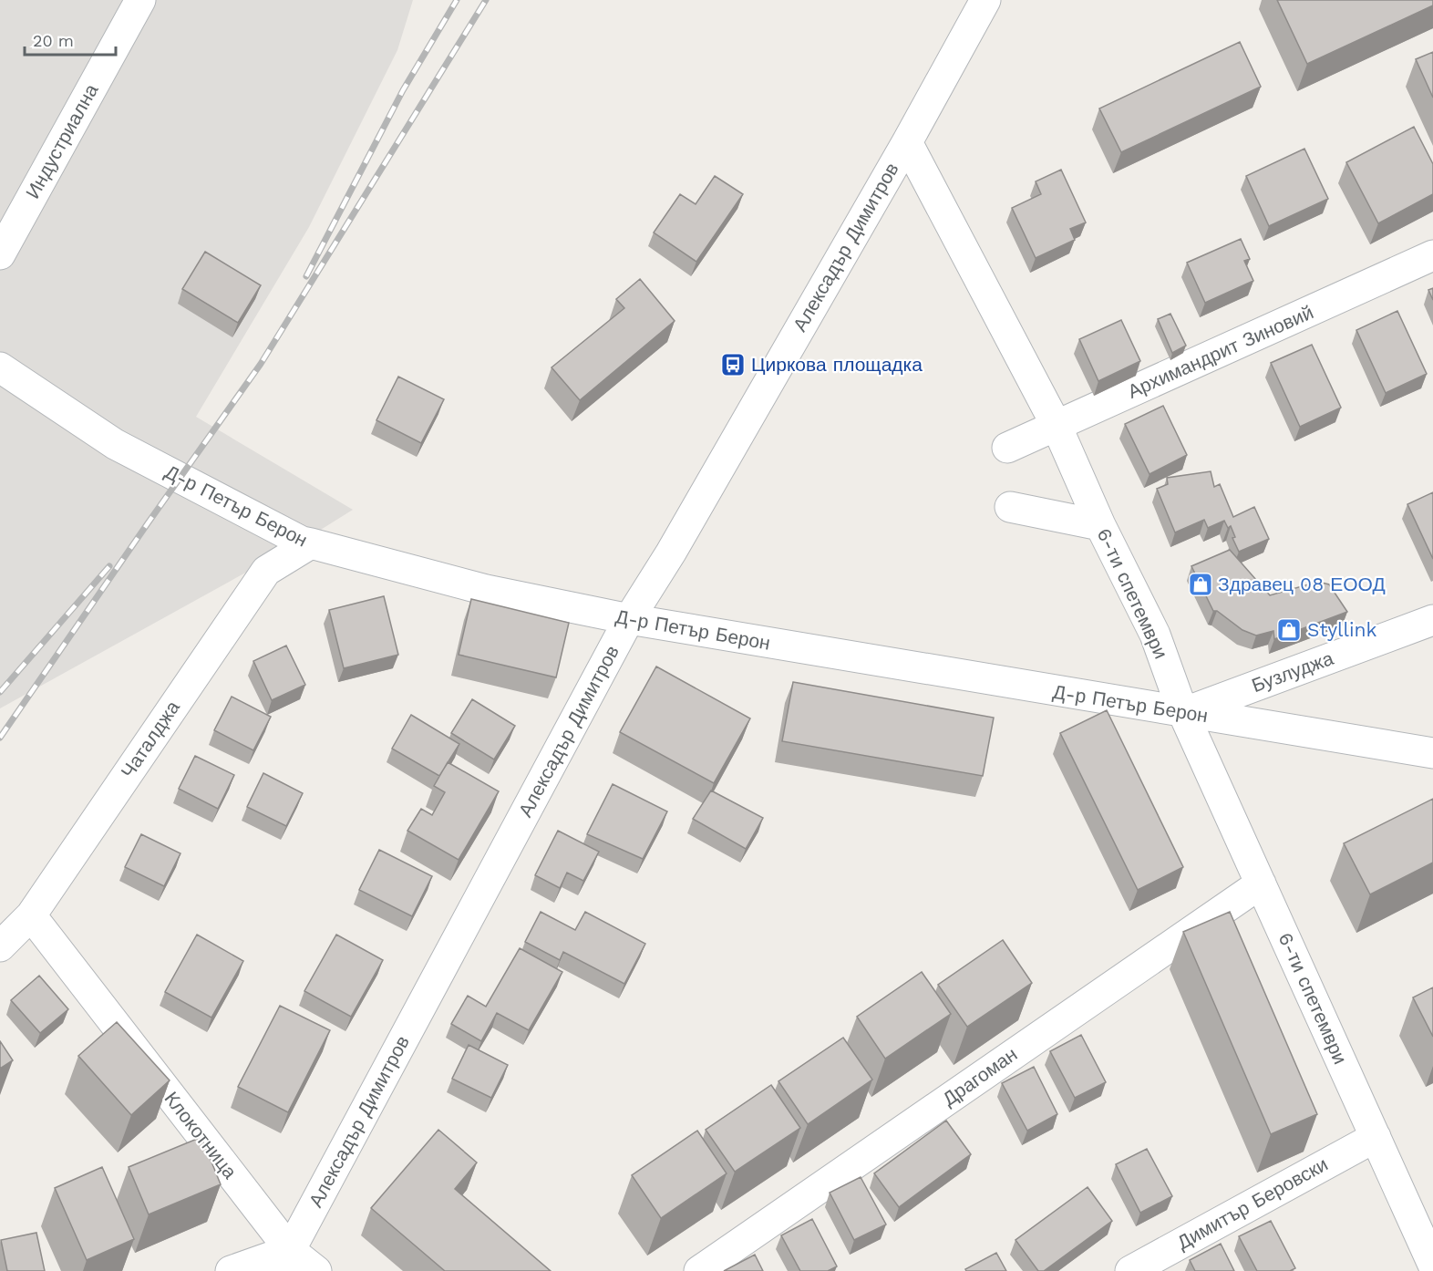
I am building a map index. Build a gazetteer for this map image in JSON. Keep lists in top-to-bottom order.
{
  "streets": {
    "street": [
      "Индустриална",
      "Алексадър Димитров",
      "Архимандрит Зиновий",
      "Д-р Петър Берон",
      "6-ти спетември",
      "Бузлуджа",
      "Чаталджа",
      "Драгоман",
      "Клокотница",
      "Димитър Беровски"
    ]
  },
  "crossings": [
    ["Алексадър Димитров", "Д-р Петър Берон"],
    ["Алексадър Димитров", "6-ти спетември"],
    ["Алексадър Димитров", "Клокотница"],
    ["Архимандрит Зиновий", "6-ти спетември"],
    ["Д-р Петър Берон", "6-ти спетември"],
    ["Д-р Петър Берон", "Бузлуджа"],
    ["Д-р Петър Берон", "Чаталджа"],
    ["6-ти спетември", "Бузлуджа"],
    ["6-ти спетември", "Драгоман"],
    ["6-ти спетември", "Димитър Беровски"],
    ["Чаталджа", "Клокотница"]
  ],
  "places": {
    "bus stop": ["Циркова площадка"],
    "shop": ["Здравец 08 ЕООД", "Styllink"]
  },
  "scale_bar": "20 m"
}
